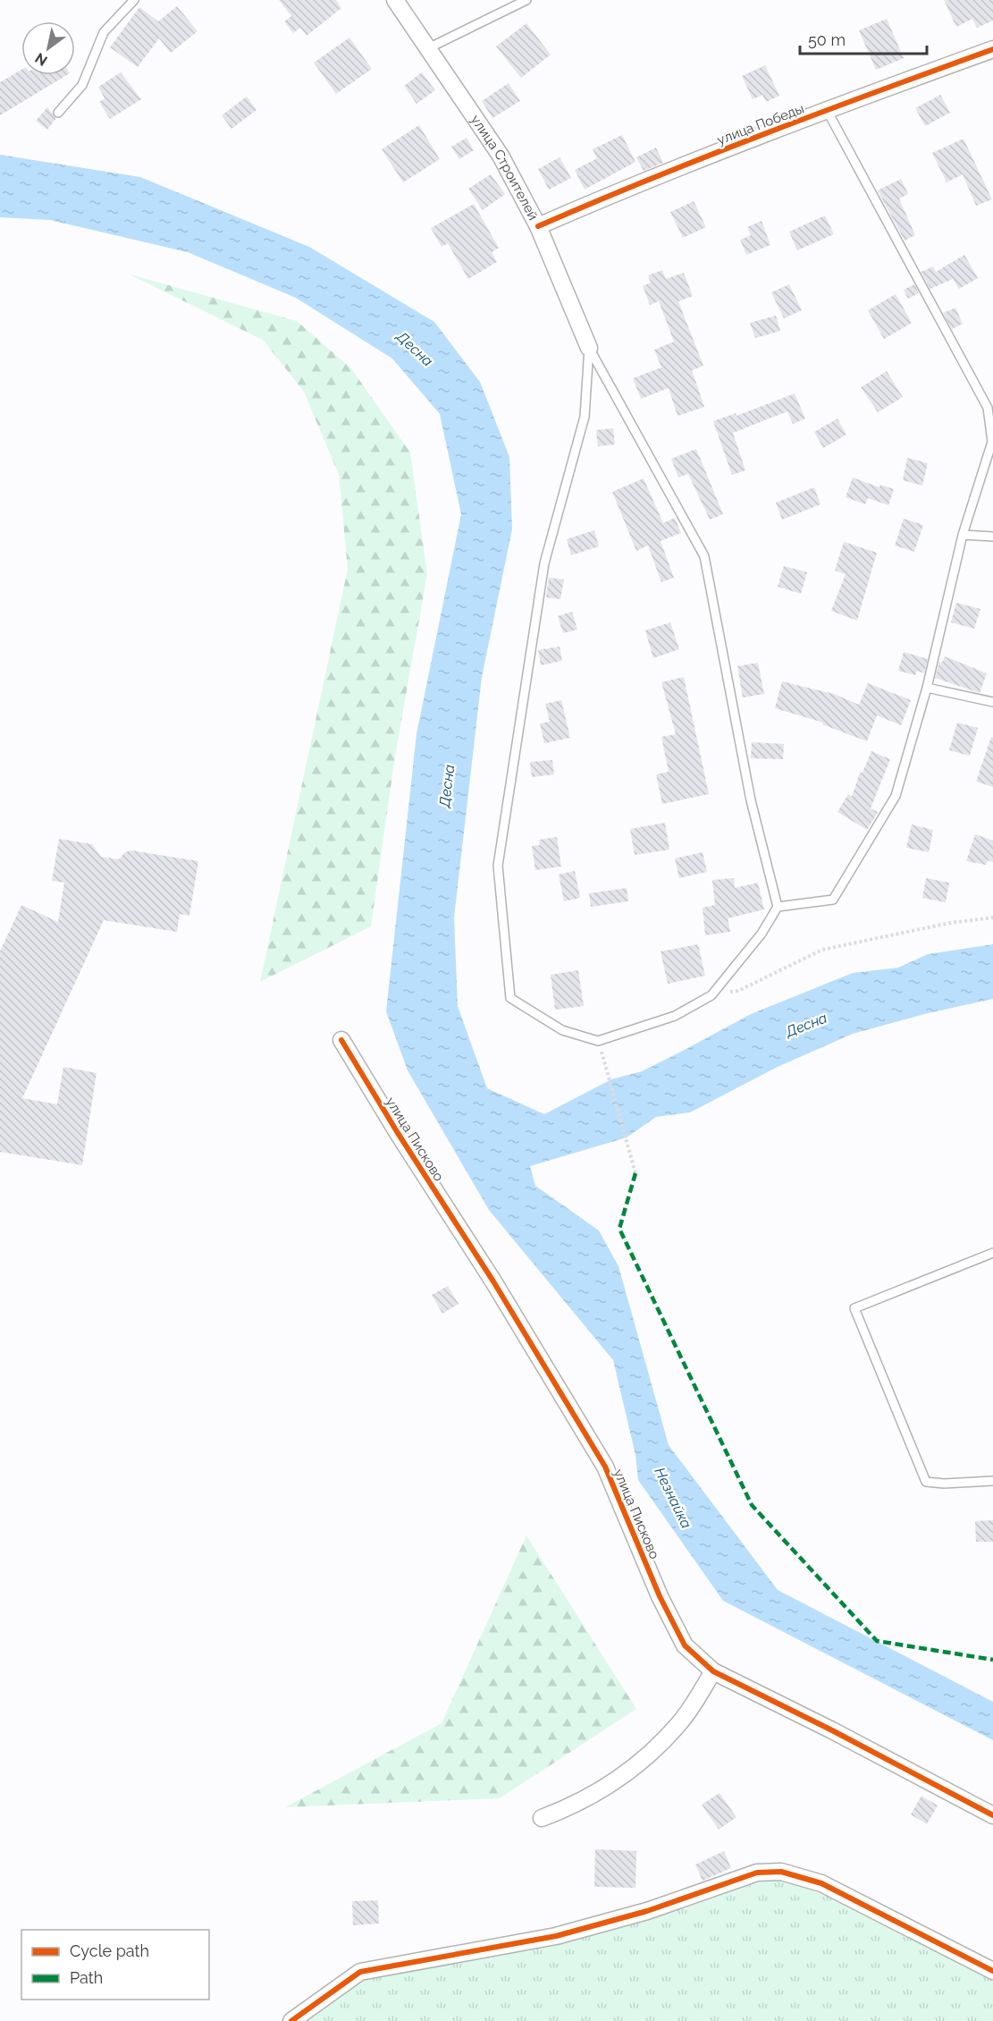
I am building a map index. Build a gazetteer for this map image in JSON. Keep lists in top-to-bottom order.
{
  "streets": {
    "street": ["улица Победы", "улица Строителей", "улица Писково"]
  },
  "crossings": [
    ["улица Победы", "улица Строителей"]
  ],
  "water": ["Десна", "Незнайка"],
  "legend": ["Cycle path", "Path"],
  "scale_bar": "50 m",
  "north": "bottom left"
}
